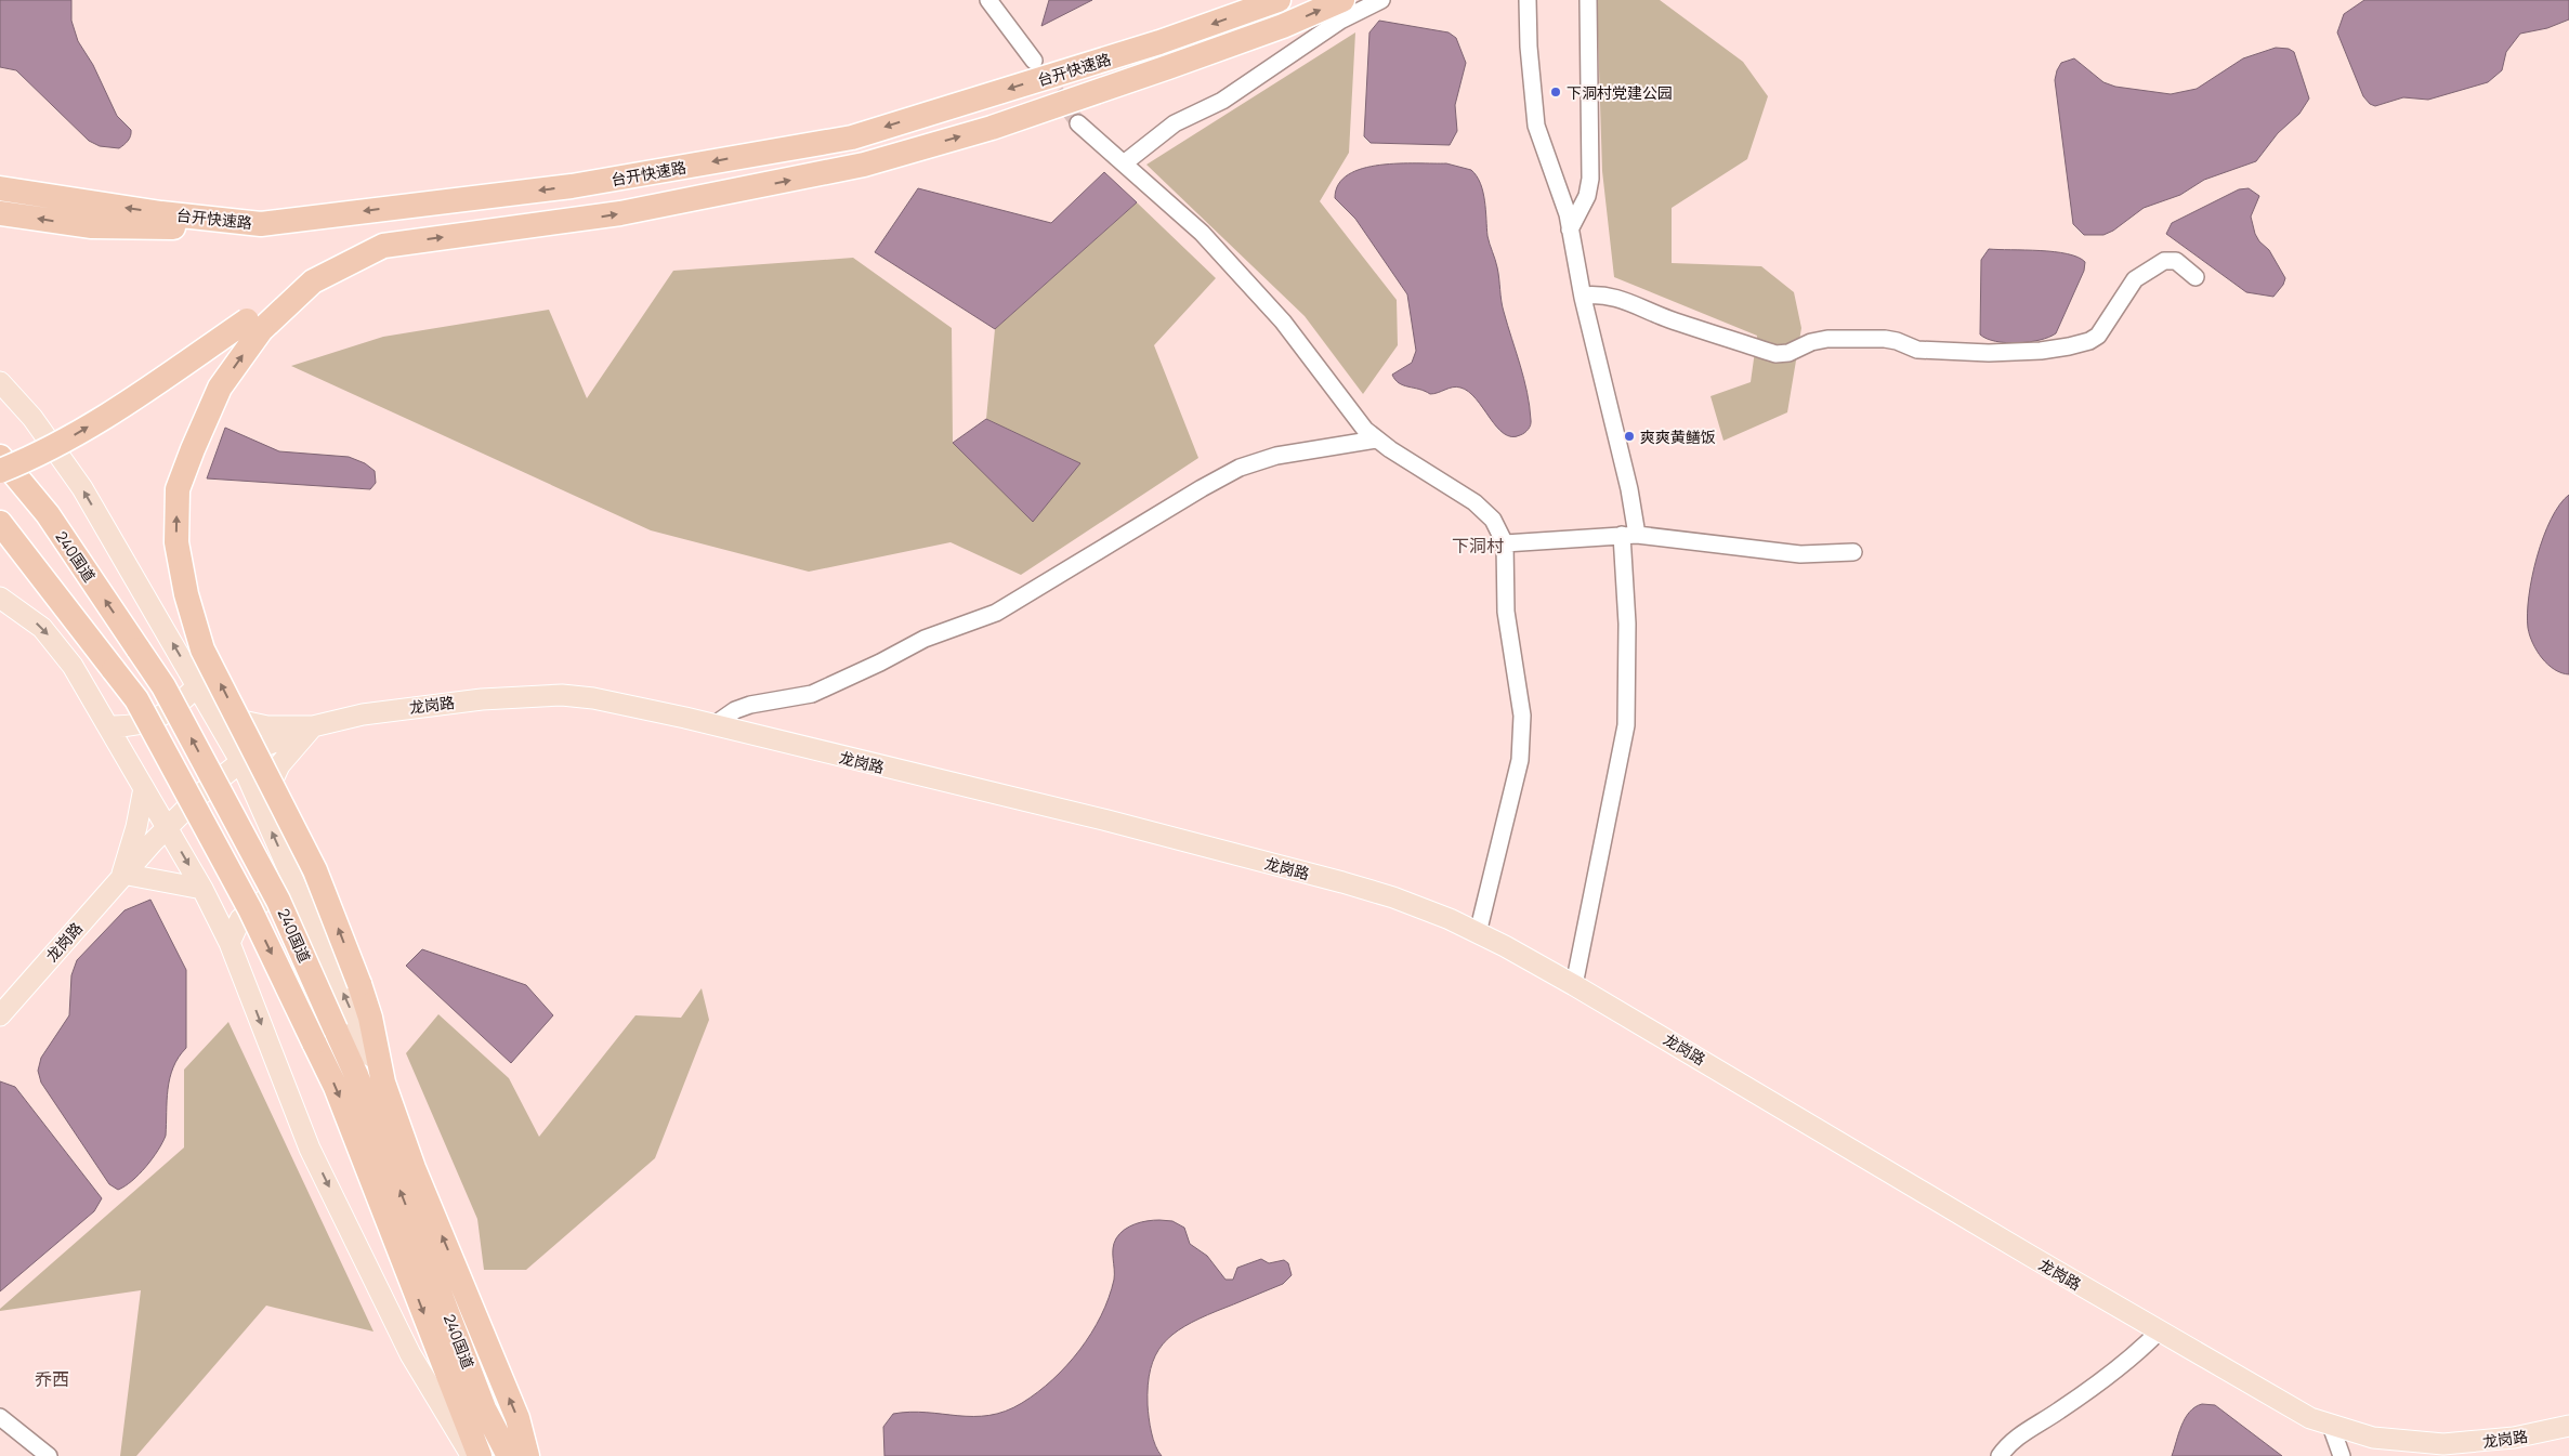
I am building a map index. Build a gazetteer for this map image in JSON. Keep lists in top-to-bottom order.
{
  "streets": {
    "highway": ["台开快速路", "240国道"],
    "main road": ["龙岗路"]
  },
  "districts": ["下洞村", "乔西"],
  "places": ["下洞村党建公园", "爽爽黄鳝饭"]
}
